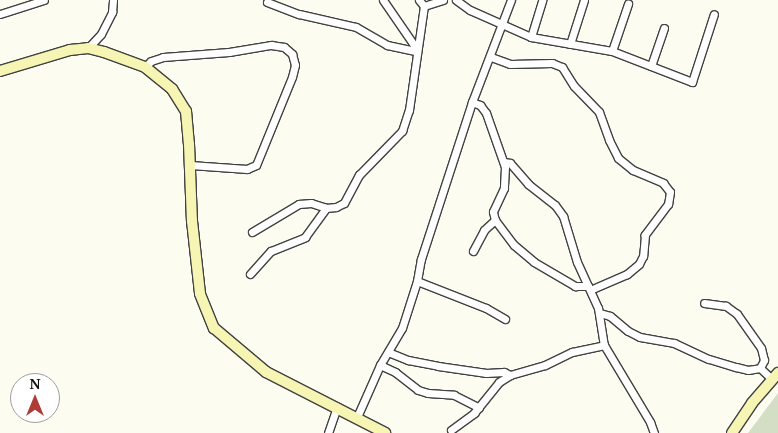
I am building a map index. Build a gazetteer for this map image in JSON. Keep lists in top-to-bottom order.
{
  "north": "top"
}
